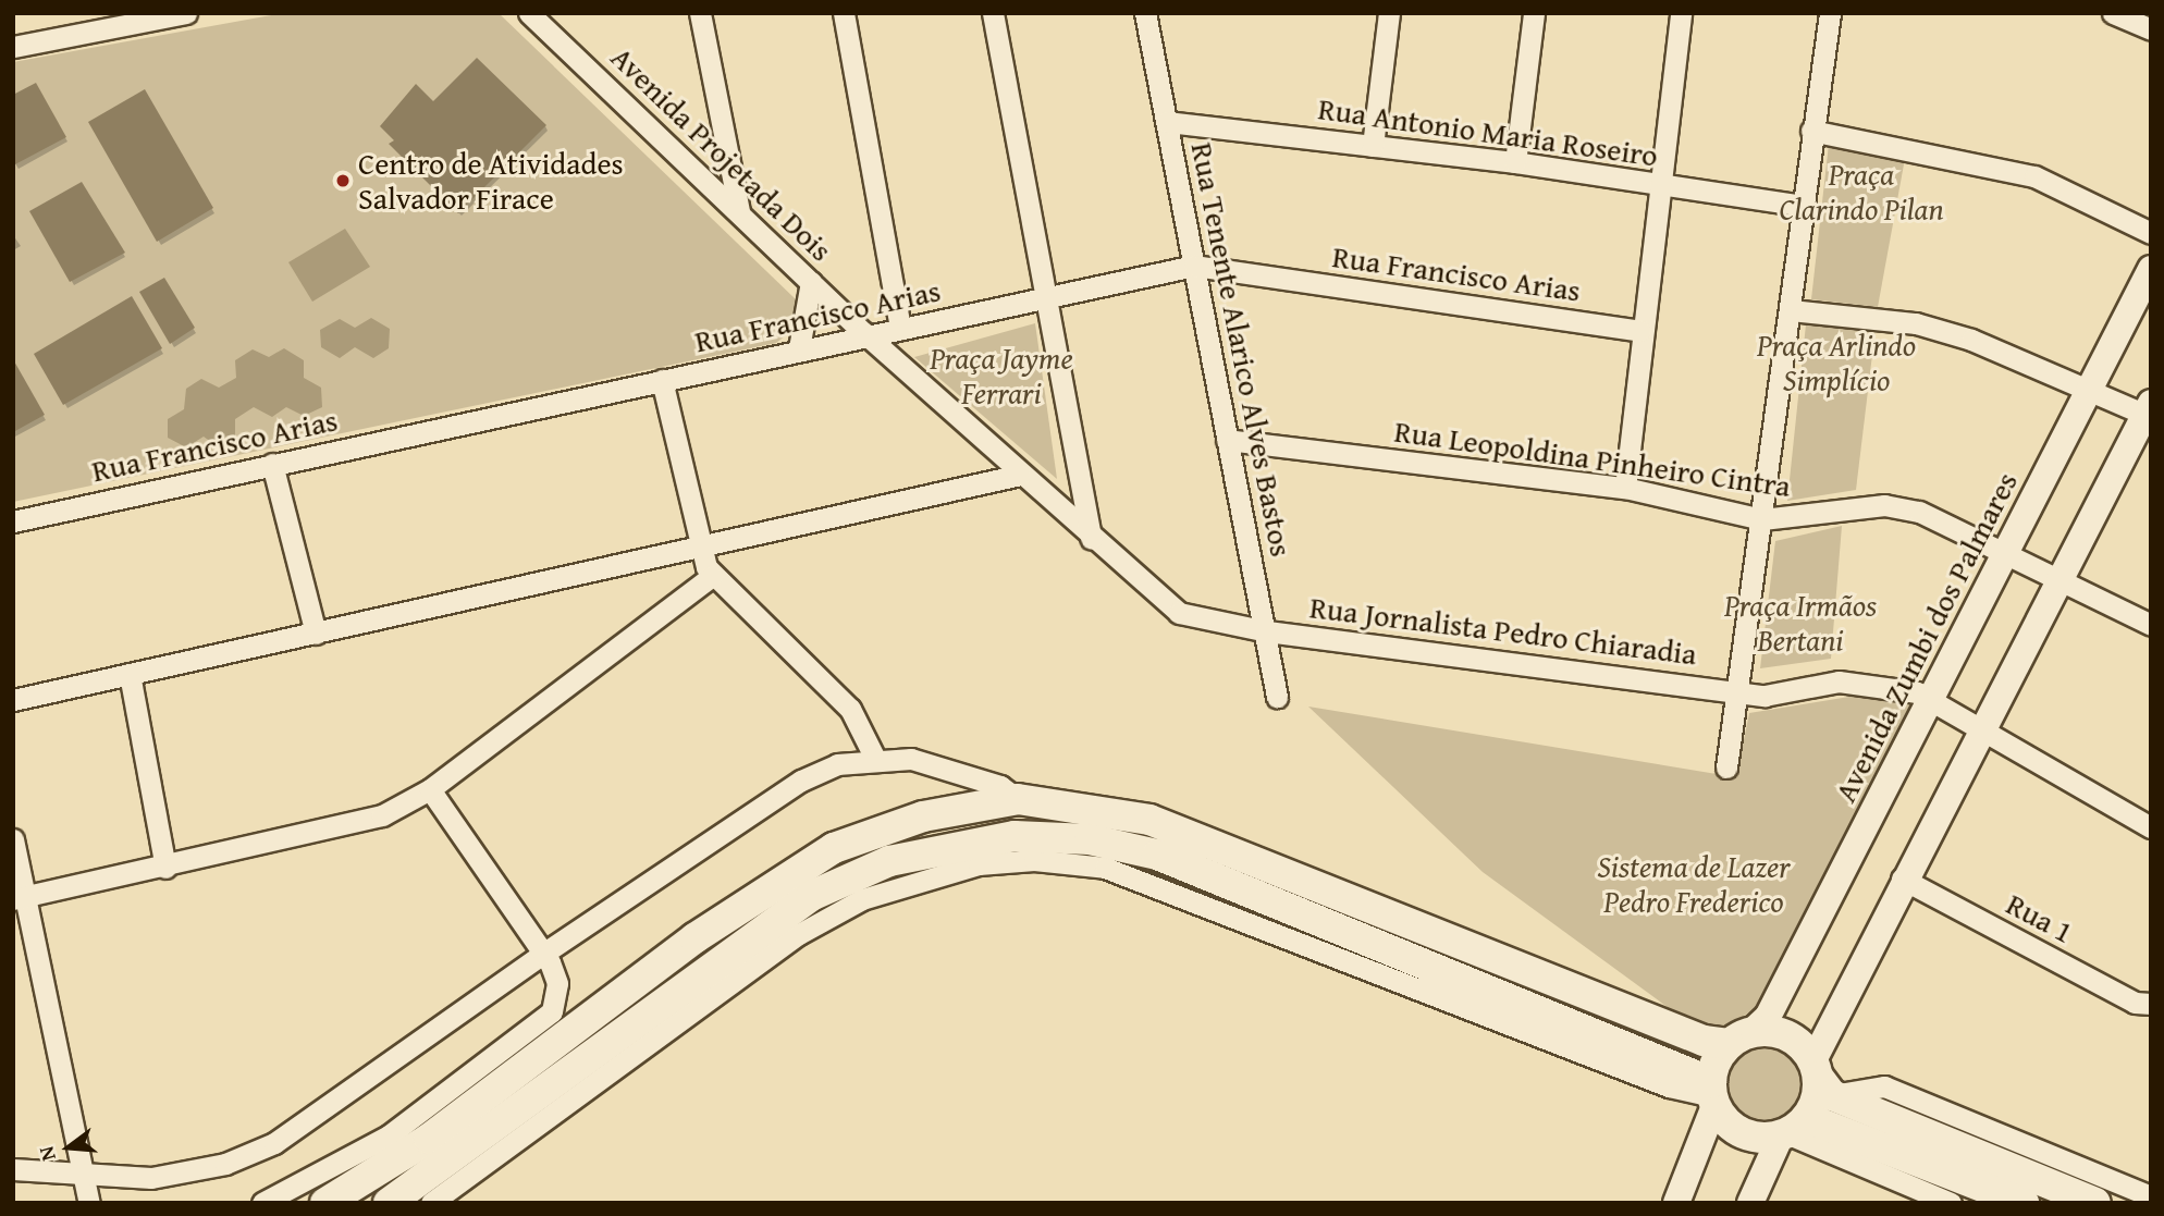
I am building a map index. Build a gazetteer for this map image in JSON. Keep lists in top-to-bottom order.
{
  "streets": {
    "street": [
      "Rua Antonio Maria Roseiro",
      "Avenida Projetada Dois",
      "Rua Francisco Arias",
      "Rua Tenente Alarico Alves Bastos",
      "Rua Leopoldina Pinheiro Cintra",
      "Rua Jornalista Pedro Chiaradia",
      "Avenida Zumbi dos Palmares",
      "Rua 1"
    ]
  },
  "crossings": [
    ["Rua Antonio Maria Roseiro", "Rua Tenente Alarico Alves Bastos"],
    ["Avenida Projetada Dois", "Rua Francisco Arias"],
    ["Avenida Projetada Dois", "Rua Tenente Alarico Alves Bastos"],
    ["Avenida Projetada Dois", "Rua Jornalista Pedro Chiaradia"],
    ["Rua Francisco Arias", "Rua Tenente Alarico Alves Bastos"],
    ["Rua Tenente Alarico Alves Bastos", "Rua Leopoldina Pinheiro Cintra"],
    ["Rua Tenente Alarico Alves Bastos", "Rua Jornalista Pedro Chiaradia"],
    ["Rua Leopoldina Pinheiro Cintra", "Avenida Zumbi dos Palmares"],
    ["Rua Jornalista Pedro Chiaradia", "Avenida Zumbi dos Palmares"]
  ],
  "parks": [
    "Praça Clarindo Pilan",
    "Praça Arlindo Simplício",
    "Praça Jayme Ferrari",
    "Praça Irmãos Bertani",
    "Sistema de Lazer Pedro Frederico"
  ],
  "places": ["Centro de Atividades Salvador Firace"],
  "north": "left"
}
